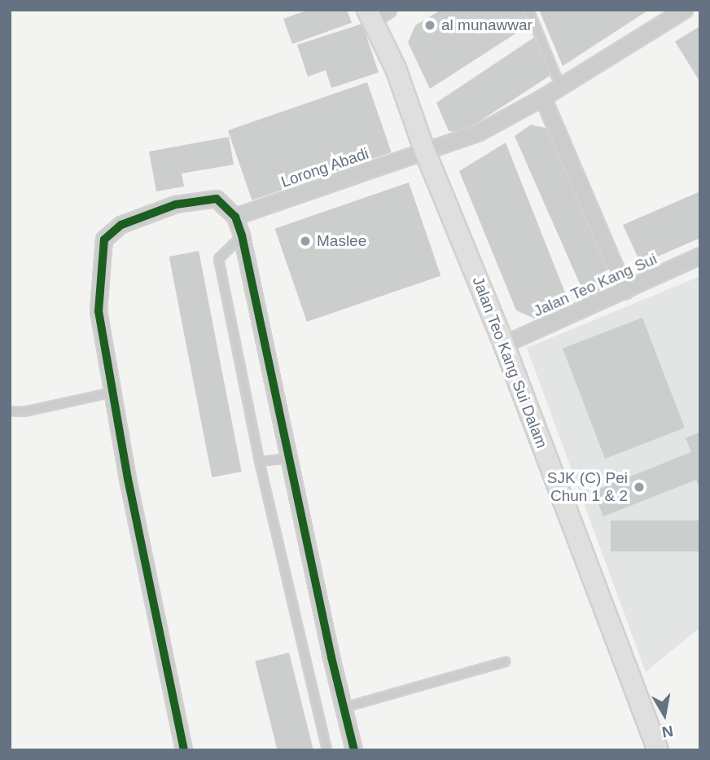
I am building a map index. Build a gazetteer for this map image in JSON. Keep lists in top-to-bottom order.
{
  "streets": {
    "street": ["Lorong Abadi", "Jalan Teo Kang Sui", "Jalan Teo Kang Sui Dalam"]
  },
  "crossings": [
    ["Lorong Abadi", "Jalan Teo Kang Sui Dalam"],
    ["Jalan Teo Kang Sui", "Jalan Teo Kang Sui Dalam"]
  ],
  "places": ["al munawwar", "Maslee", "SJK (C) Pei Chun 1 & 2"],
  "north": "bottom"
}
